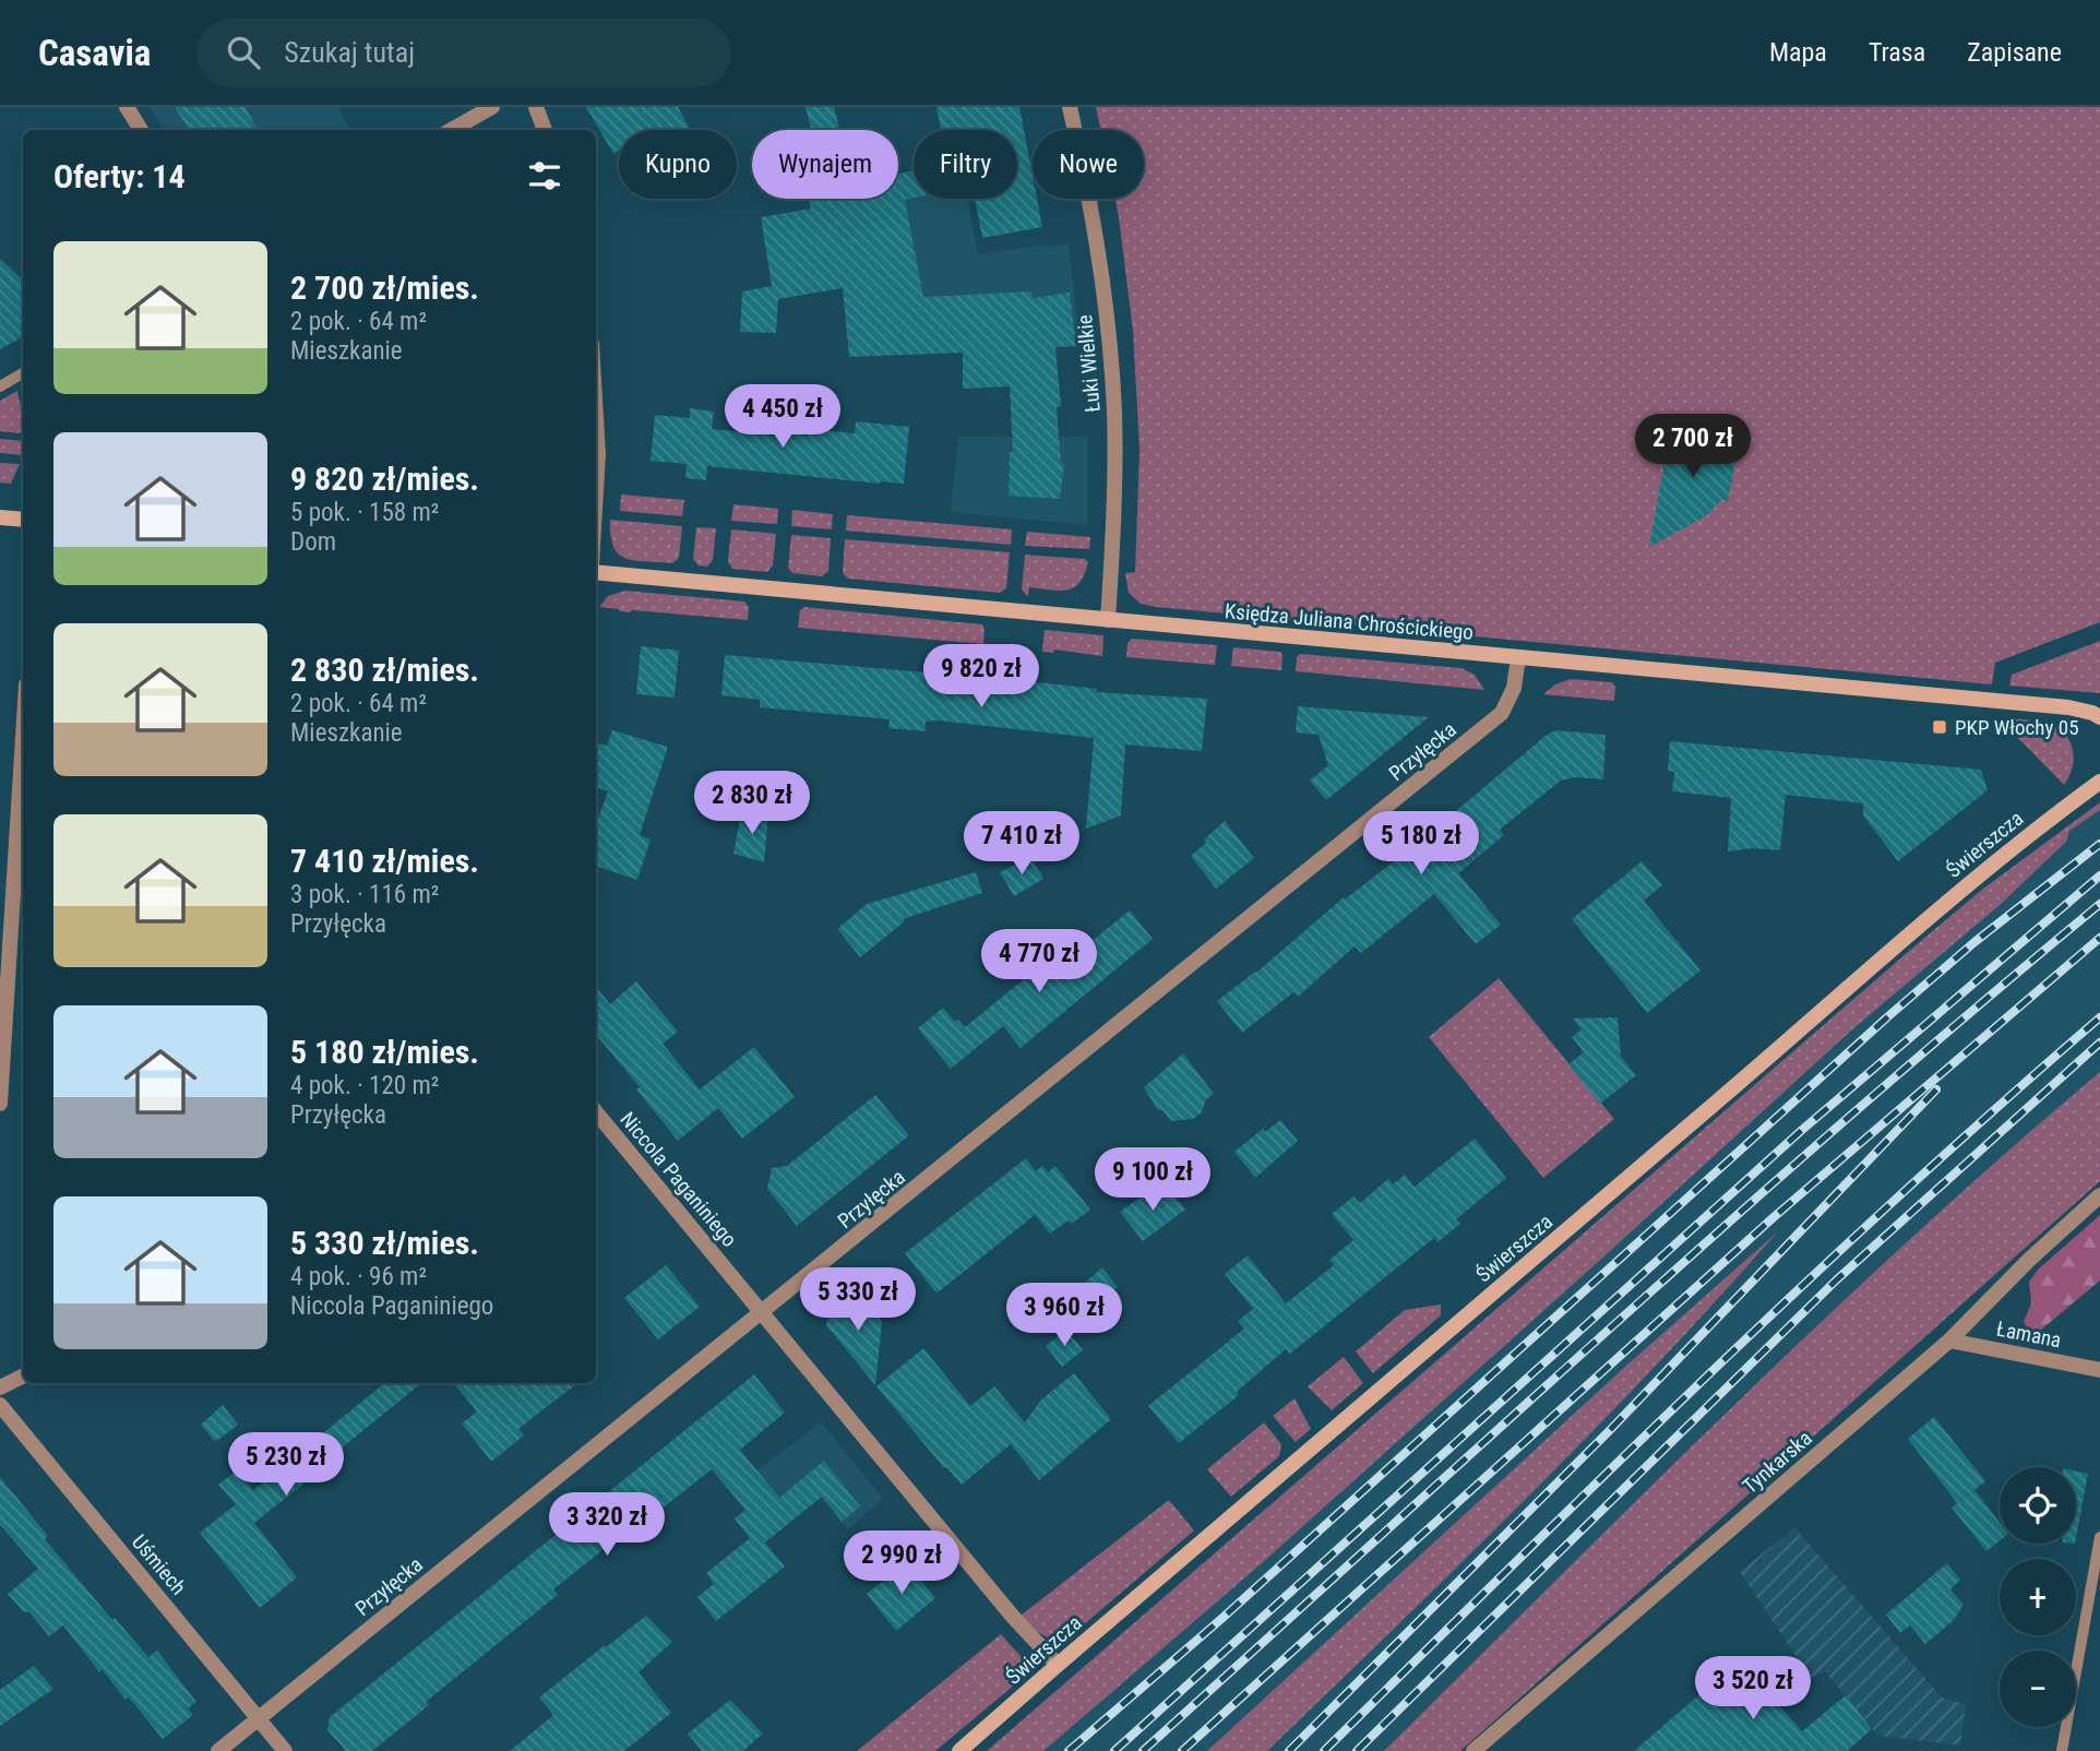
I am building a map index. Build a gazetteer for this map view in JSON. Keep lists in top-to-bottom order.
{
  "streets": {
    "street": [
      "Łuki Wielkie",
      "Księdza Juliana Chrościckiego",
      "Przyłęcka",
      "Świerszcza",
      "Niccola Paganiniego",
      "Łamana",
      "Tynkarska",
      "Uśmiech"
    ]
  },
  "crossings": [
    ["Łuki Wielkie", "Księdza Juliana Chrościckiego"],
    ["Księdza Juliana Chrościckiego", "Przyłęcka"],
    ["Przyłęcka", "Niccola Paganiniego"],
    ["Przyłęcka", "Uśmiech"],
    ["Świerszcza", "Niccola Paganiniego"],
    ["Łamana", "Tynkarska"]
  ],
  "places": {
    "transit": ["PKP Włochy 05"]
  },
  "page": {
    "header": "Casavia",
    "search": "Szukaj tutaj",
    "nav": ["Mapa", "Trasa", "Zapisane"],
    "chip": [
      "Kupno",
      "Wynajem",
      "Filtry",
      "Nowe"
    ],
    "heading": "Oferty: 14",
    "list": [
      {
        "name": "2 700 zł/mies.",
        "note": "2 pok. · 64 m² · Mieszkanie"
      },
      {
        "name": "9 820 zł/mies.",
        "note": "5 pok. · 158 m² · Dom"
      },
      {
        "name": "2 830 zł/mies.",
        "note": "2 pok. · 64 m² · Mieszkanie"
      },
      {
        "name": "7 410 zł/mies.",
        "note": "3 pok. · 116 m² · Przyłęcka"
      },
      {
        "name": "5 180 zł/mies.",
        "note": "4 pok. · 120 m² · Przyłęcka"
      },
      {
        "name": "5 330 zł/mies.",
        "note": "4 pok. · 96 m² · Niccola Paganiniego"
      }
    ],
    "price": [
      "4 450 zł",
      "2 700 zł",
      "9 820 zł",
      "2 830 zł",
      "7 410 zł",
      "5 180 zł",
      "4 770 zł",
      "9 100 zł",
      "5 330 zł",
      "3 960 zł",
      "5 230 zł",
      "3 320 zł",
      "2 990 zł",
      "3 520 zł"
    ],
    "map_buttons": ["+", "−"]
  }
}
